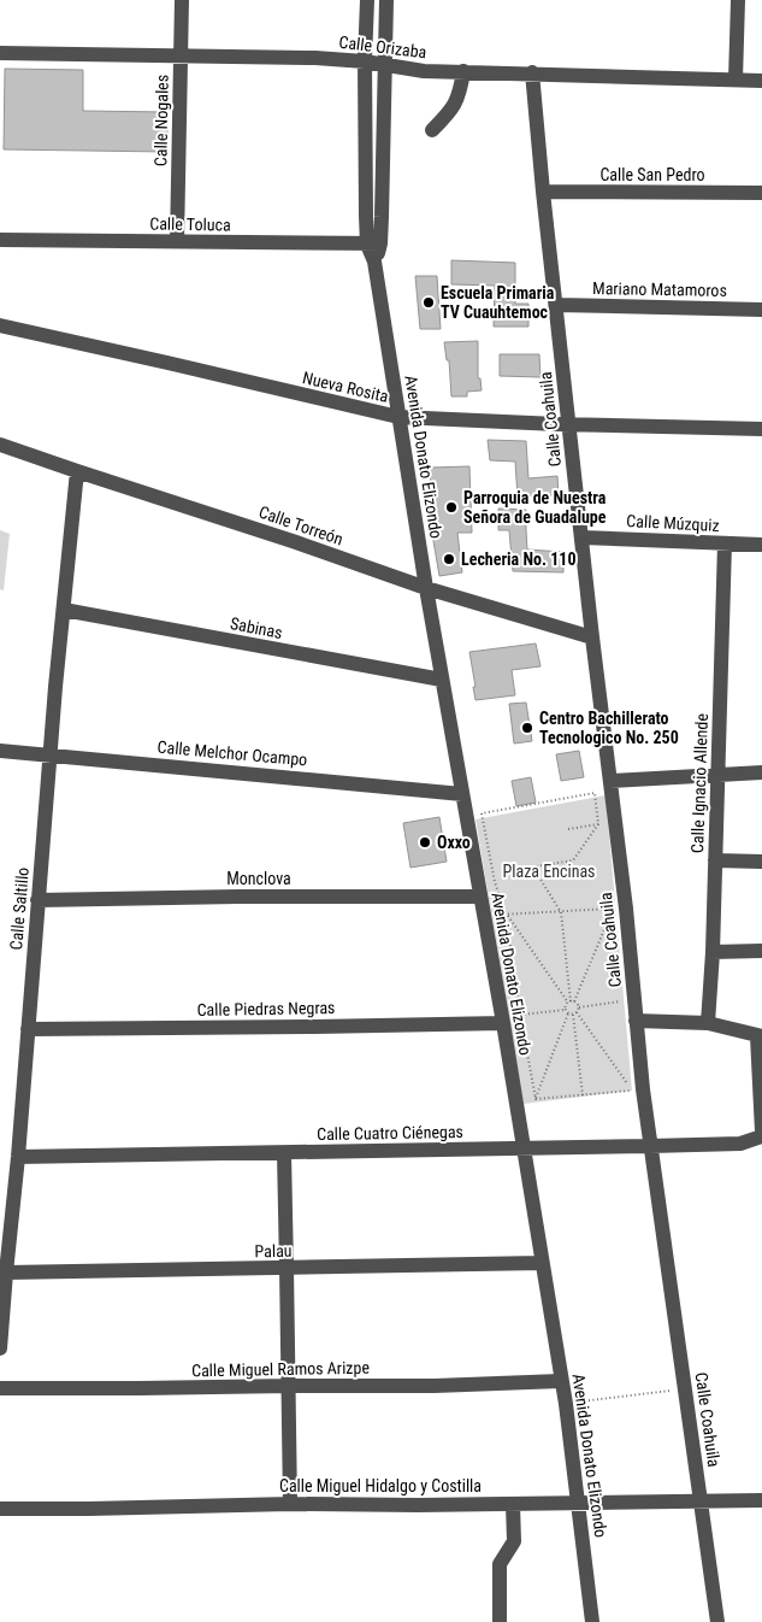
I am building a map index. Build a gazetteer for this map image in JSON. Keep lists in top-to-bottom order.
{
  "streets": {
    "street": [
      "Calle Orizaba",
      "Calle Nogales",
      "Calle San Pedro",
      "Calle Toluca",
      "Mariano Matamoros",
      "Nueva Rosita",
      "Calle Coahuila",
      "Avenida Donato Elizondo",
      "Calle Múzquiz",
      "Calle Torreón",
      "Sabinas",
      "Calle Melchor Ocampo",
      "Calle Ignacio Allende",
      "Monclova",
      "Calle Saltillo",
      "Calle Piedras Negras",
      "Calle Cuatro Ciénegas",
      "Palau",
      "Calle Miguel Ramos Arizpe",
      "Calle Miguel Hidalgo y Costilla"
    ]
  },
  "crossings": [
    ["Calle Orizaba", "Calle Nogales"],
    ["Calle Orizaba", "Calle Coahuila"],
    ["Calle Orizaba", "Avenida Donato Elizondo"],
    ["Calle Nogales", "Calle Toluca"],
    ["Calle San Pedro", "Calle Coahuila"],
    ["Calle Toluca", "Avenida Donato Elizondo"],
    ["Mariano Matamoros", "Calle Coahuila"],
    ["Nueva Rosita", "Calle Coahuila"],
    ["Nueva Rosita", "Avenida Donato Elizondo"],
    ["Calle Coahuila", "Calle Múzquiz"],
    ["Calle Coahuila", "Calle Torreón"],
    ["Calle Coahuila", "Calle Cuatro Ciénegas"],
    ["Calle Coahuila", "Calle Miguel Hidalgo y Costilla"],
    ["Avenida Donato Elizondo", "Calle Torreón"],
    ["Avenida Donato Elizondo", "Sabinas"],
    ["Avenida Donato Elizondo", "Calle Melchor Ocampo"],
    ["Avenida Donato Elizondo", "Monclova"],
    ["Avenida Donato Elizondo", "Calle Piedras Negras"],
    ["Avenida Donato Elizondo", "Calle Cuatro Ciénegas"],
    ["Avenida Donato Elizondo", "Palau"],
    ["Avenida Donato Elizondo", "Calle Miguel Ramos Arizpe"],
    ["Avenida Donato Elizondo", "Calle Miguel Hidalgo y Costilla"],
    ["Calle Múzquiz", "Calle Ignacio Allende"],
    ["Calle Torreón", "Calle Saltillo"],
    ["Sabinas", "Calle Saltillo"],
    ["Calle Melchor Ocampo", "Calle Saltillo"],
    ["Monclova", "Calle Saltillo"],
    ["Calle Saltillo", "Calle Piedras Negras"],
    ["Calle Saltillo", "Calle Cuatro Ciénegas"],
    ["Calle Saltillo", "Palau"]
  ],
  "parks": ["Plaza Encinas"],
  "places": [
    "Escuela Primaria TV Cuauhtemoc",
    "Parroquia de Nuestra Señora de Guadalupe",
    "Lecheria No. 110",
    "Centro Bachillerato Tecnologico No. 250",
    "Oxxo"
  ]
}
